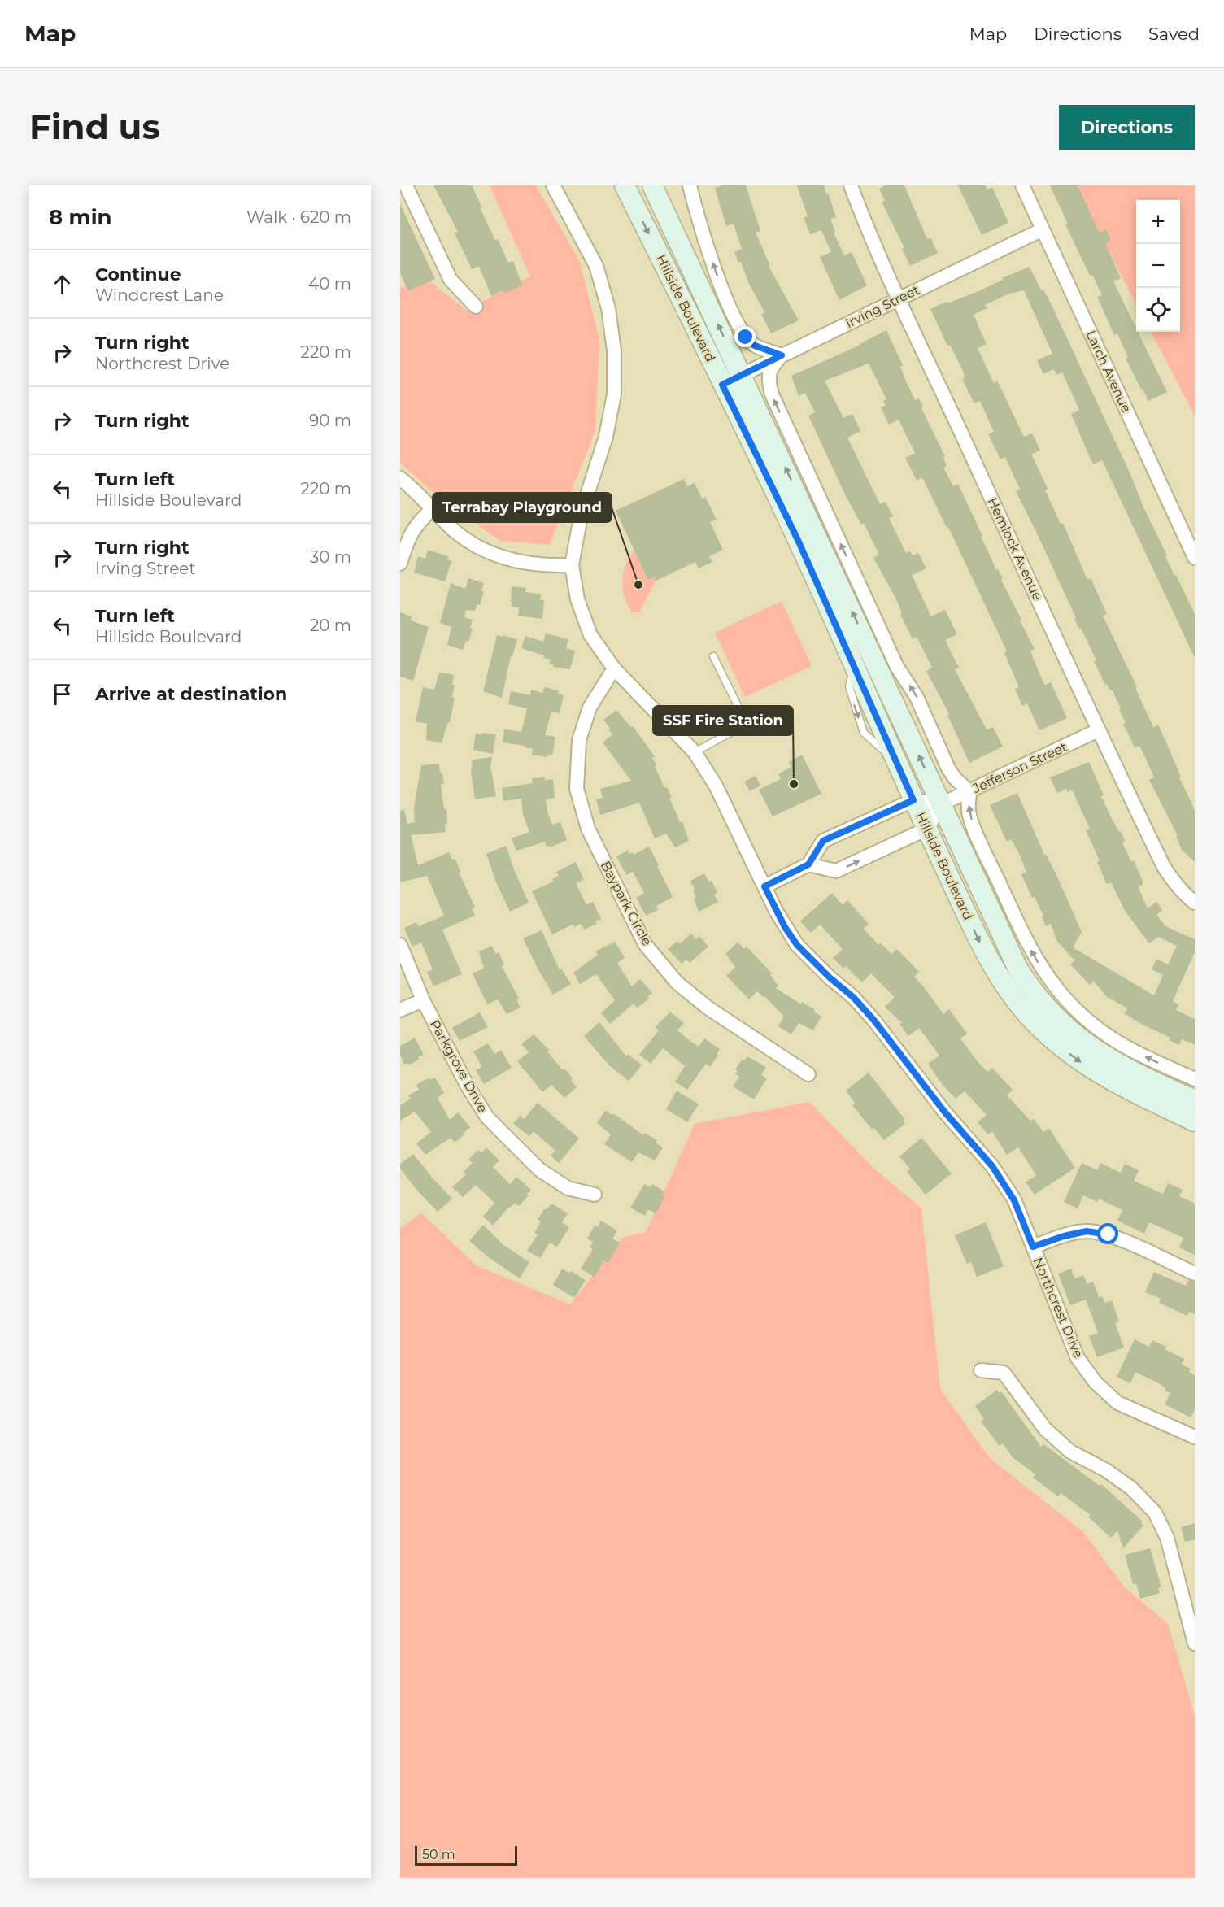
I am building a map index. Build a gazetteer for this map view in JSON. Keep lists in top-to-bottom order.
{
  "streets": {
    "main road": ["Hillside Boulevard"],
    "street": [
      "Irving Street",
      "Larch Avenue",
      "Hemlock Avenue",
      "Jefferson Street",
      "Baypark Circle",
      "Parkgrove Drive",
      "Northcrest Drive"
    ]
  },
  "crossings": [
    ["Irving Street", "Hillside Boulevard"],
    ["Irving Street", "Larch Avenue"],
    ["Irving Street", "Hemlock Avenue"],
    ["Hillside Boulevard", "Jefferson Street"],
    ["Hemlock Avenue", "Jefferson Street"],
    ["Baypark Circle", "Northcrest Drive"]
  ],
  "places": ["Terrabay Playground", "SSF Fire Station"],
  "scale_bar": "50 m",
  "page": {
    "header": "Map",
    "nav": ["Map", "Directions", "Saved"],
    "buttons": "Directions",
    "title": "Find us",
    "heading": ["8 min", "Walk · 620 m"],
    "map_buttons": ["+", "−"],
    "list": [
      ["Continue", "Windcrest Lane", "40 m"],
      ["Turn right", "Northcrest Drive", "220 m"],
      ["Turn right", "90 m"],
      ["Turn left", "Hillside Boulevard", "220 m"],
      ["Turn right", "Irving Street", "30 m"],
      ["Turn left", "Hillside Boulevard", "20 m"],
      "Arrive at destination"
    ],
    "scale": "50 m"
  }
}
